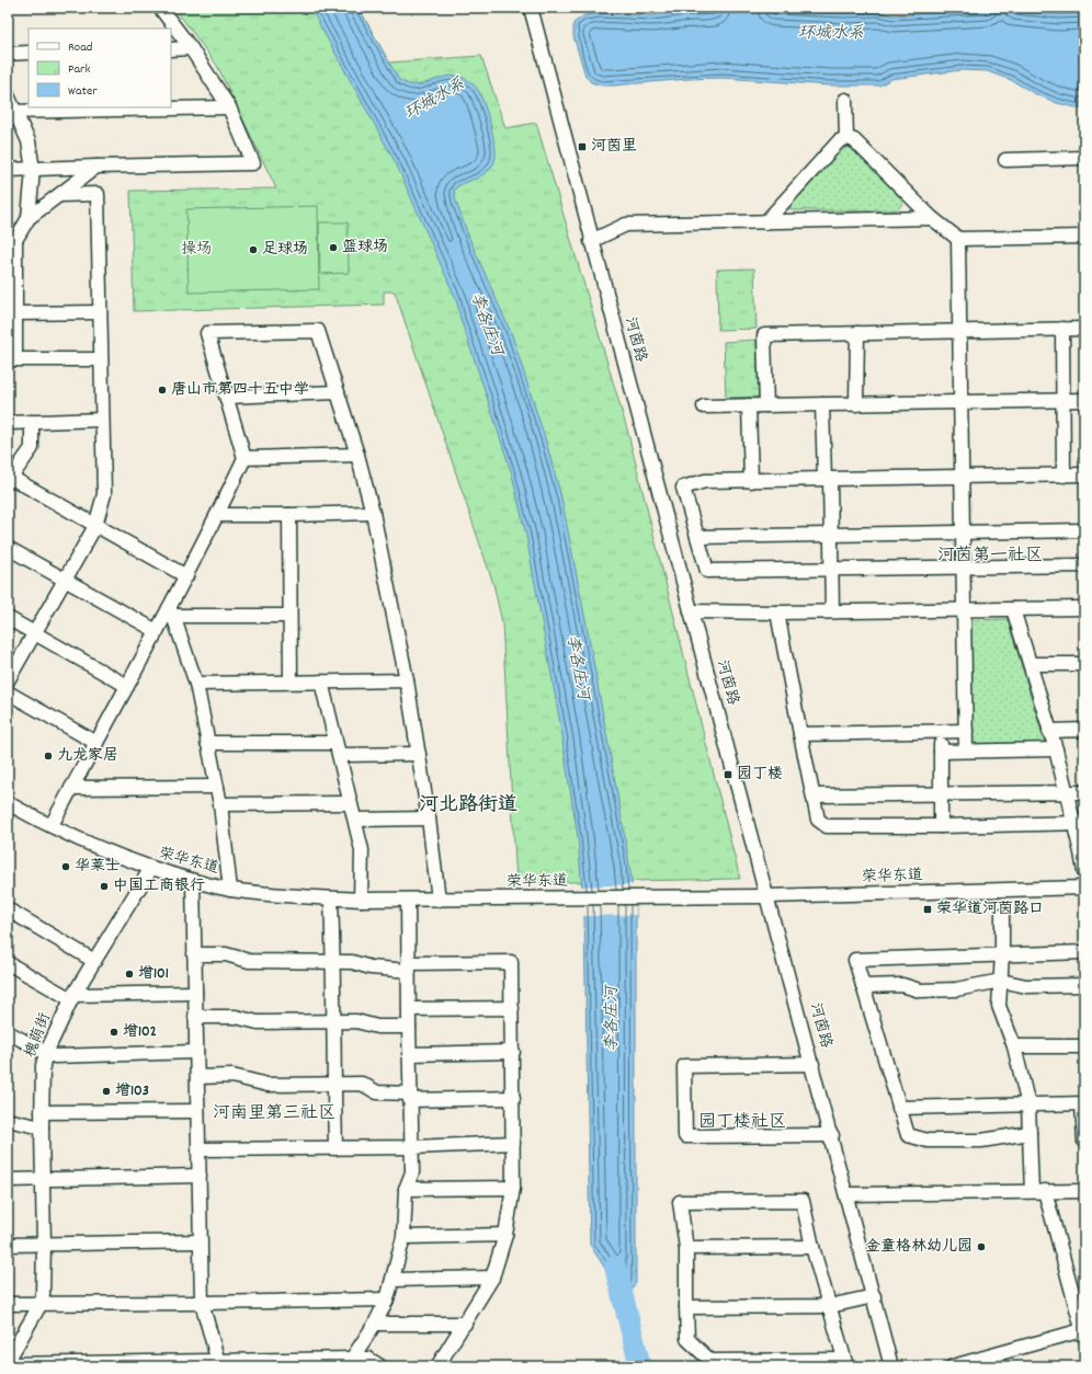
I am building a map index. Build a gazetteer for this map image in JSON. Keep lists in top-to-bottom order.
{
  "streets": {
    "street": ["河茵路", "荣华东道", "槐荫街"]
  },
  "crossings": [
    ["河茵路", "荣华东道"],
    ["荣华东道", "槐荫街"]
  ],
  "districts": [
    "河茵第一社区",
    "河北路街道",
    "河南里第三社区",
    "园丁楼社区"
  ],
  "water": ["环城水系", "李各庄河"],
  "parks": ["操场"],
  "places": {
    "transit": ["河茵里", "园丁楼", "荣华道河茵路口"],
    "other": [
      "篮球场",
      "足球场",
      "唐山市第四十五中学",
      "九龙家居",
      "华莱士",
      "中国工商银行",
      "增101",
      "增102",
      "增103",
      "金童格林幼儿园"
    ]
  },
  "legend": ["Road", "Park", "Water"]
}
